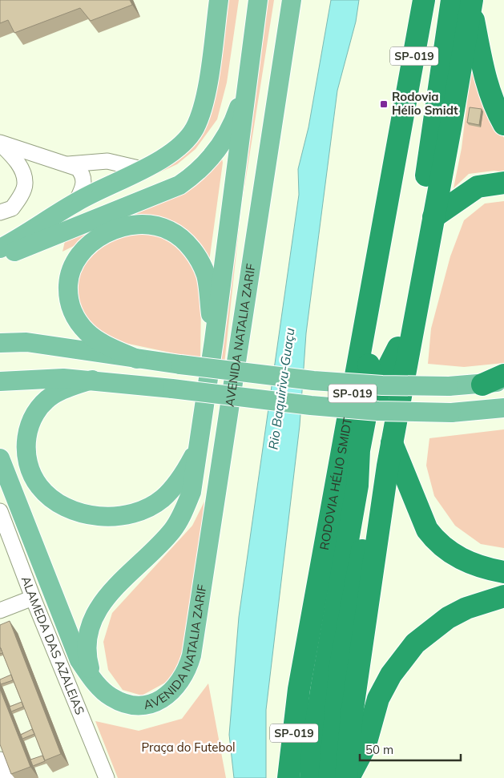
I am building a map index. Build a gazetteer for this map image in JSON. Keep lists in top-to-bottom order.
{
  "streets": {
    "highway": ["SP-019", "RODOVIA HÉLIO SMIDT"],
    "main road": ["AVENIDA NATALIA ZARIF"],
    "street": ["ALAMEDA DAS AZALEIAS"]
  },
  "water": ["Rio Baquirivu-Guaçu"],
  "parks": ["Praça do Futebol"],
  "places": {
    "transit": ["Rodovia Hélio Smidt"]
  },
  "scale_bar": "50 m"
}
